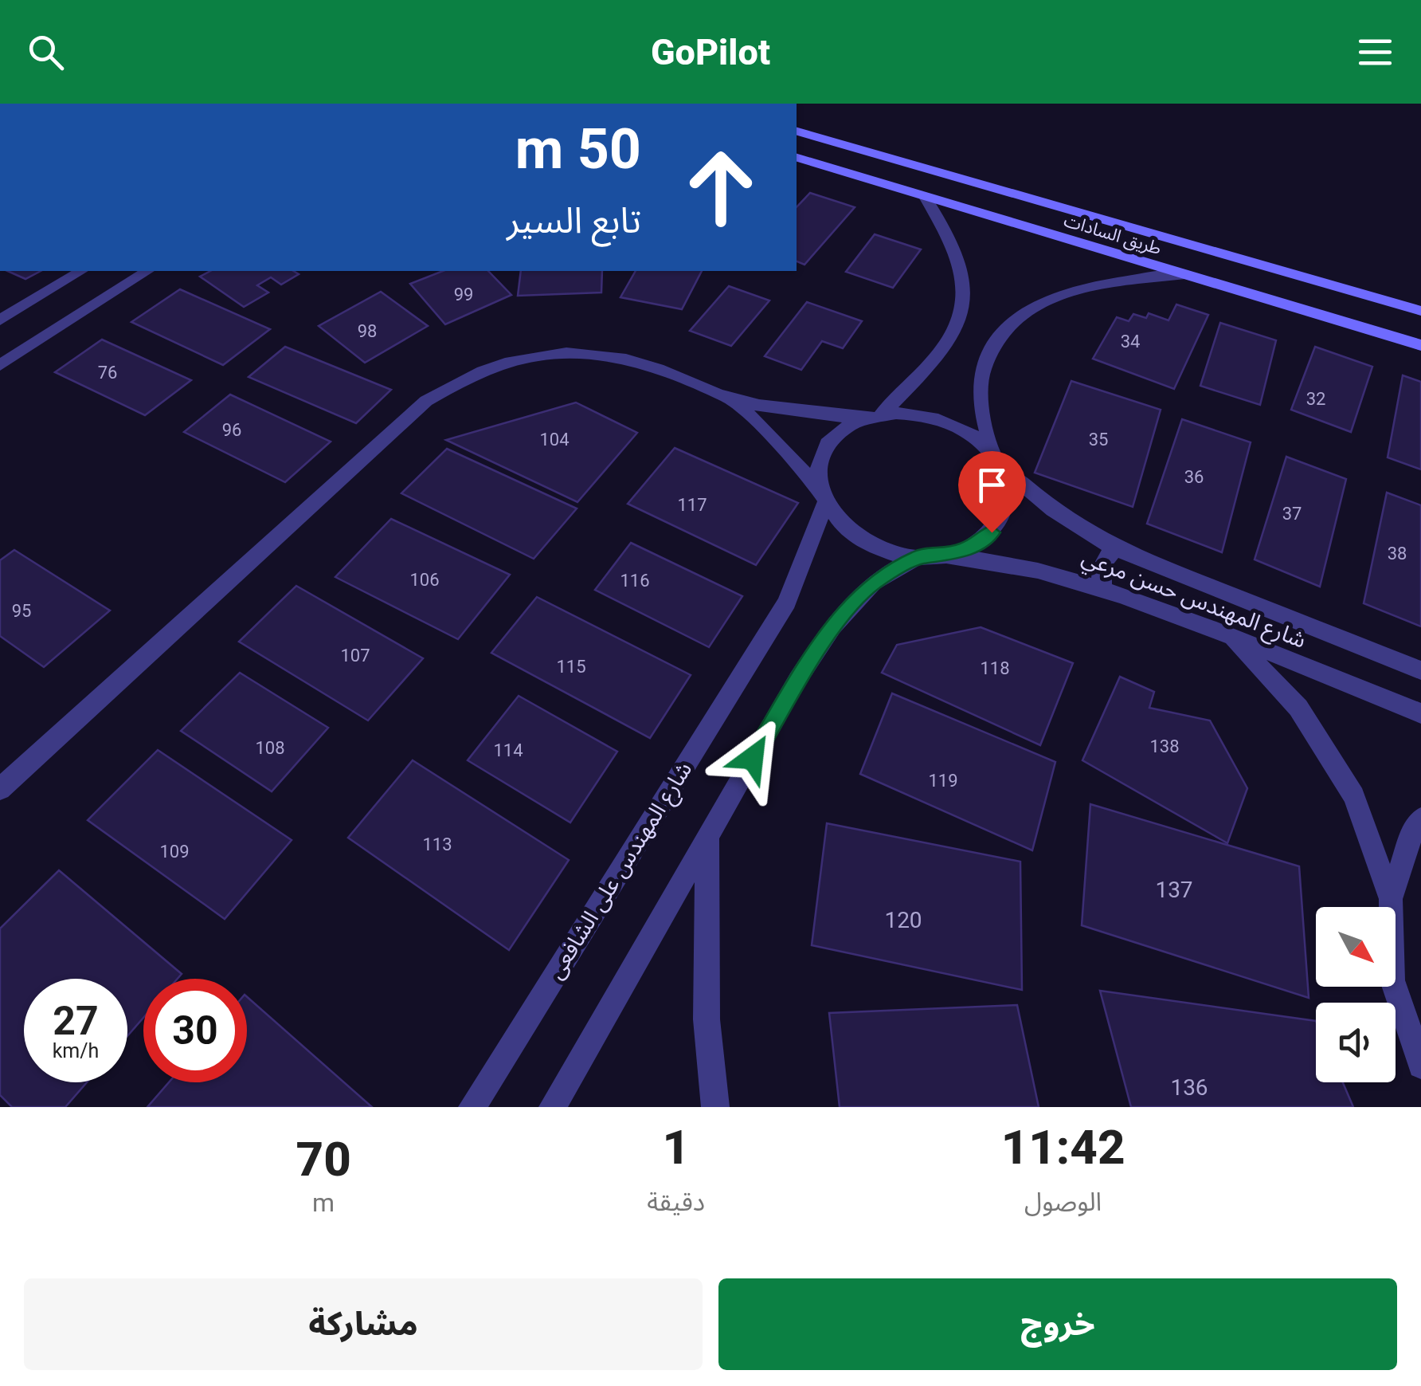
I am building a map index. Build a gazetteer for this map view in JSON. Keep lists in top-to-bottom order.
{
  "streets": {
    "main road": ["طريق السادات"],
    "street": ["شارع المهندس حسن مرعي", "شارع المهندس على الشافعى"]
  },
  "crossings": [
    ["شارع المهندس حسن مرعي", "شارع المهندس على الشافعى"]
  ],
  "house_numbers": [
    "99",
    "98",
    "34",
    "76",
    "32",
    "96",
    "104",
    "35",
    "36",
    "117",
    "37",
    "38",
    "106",
    "116",
    "95",
    "107",
    "115",
    "118",
    "138",
    "108",
    "114",
    "119",
    "113",
    "109",
    "137",
    "120",
    "136"
  ],
  "north": "bottom right",
  "page": {
    "header": "GoPilot",
    "turn": ["50 m", "تابع السير"],
    "speed": "27 km/h",
    "limit": "30",
    "eta": [
      "11:42",
      "الوصول",
      "1",
      "دقيقة",
      "70",
      "m"
    ],
    "buttons": ["خروج", "مشاركة"]
  }
}
